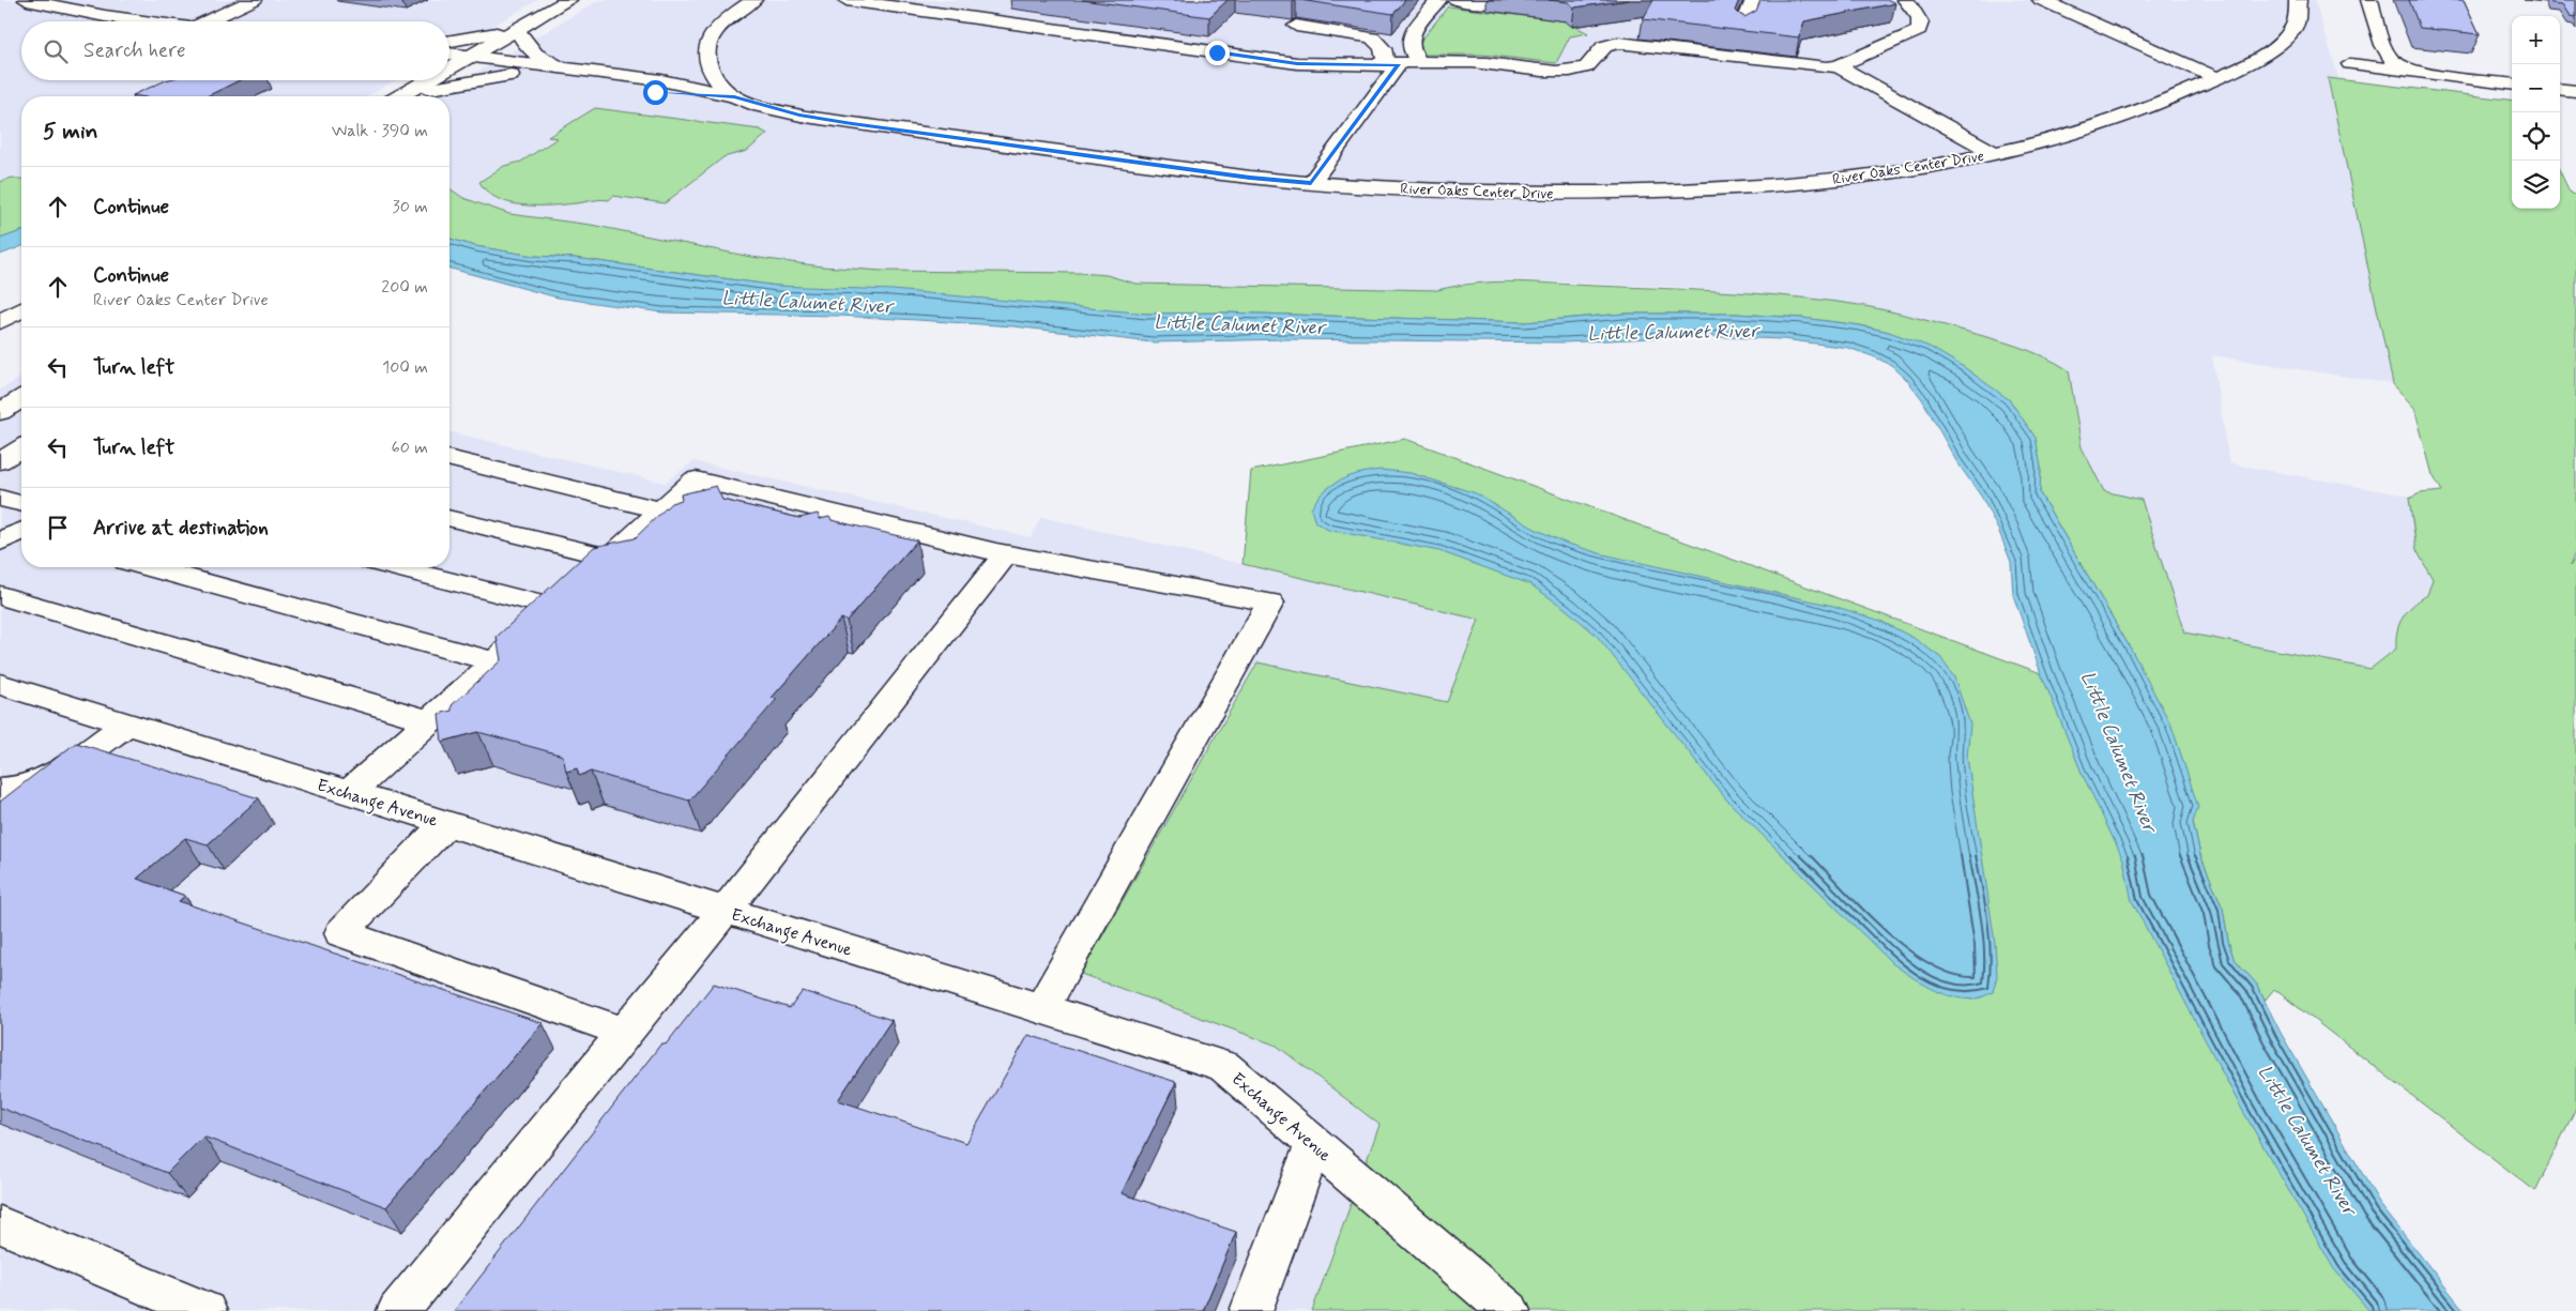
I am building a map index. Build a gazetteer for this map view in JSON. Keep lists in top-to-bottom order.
{
  "streets": {
    "street": ["River Oaks Center Drive", "Exchange Avenue"]
  },
  "water": ["Little Calumet River"],
  "page": {
    "map_buttons": ["+", "−"],
    "search": "Search here",
    "heading": ["5 min", "Walk · 390 m"],
    "list": [
      ["Continue", "30 m"],
      ["Continue", "River Oaks Center Drive", "200 m"],
      ["Turn left", "100 m"],
      ["Turn left", "60 m"],
      "Arrive at destination"
    ]
  }
}
